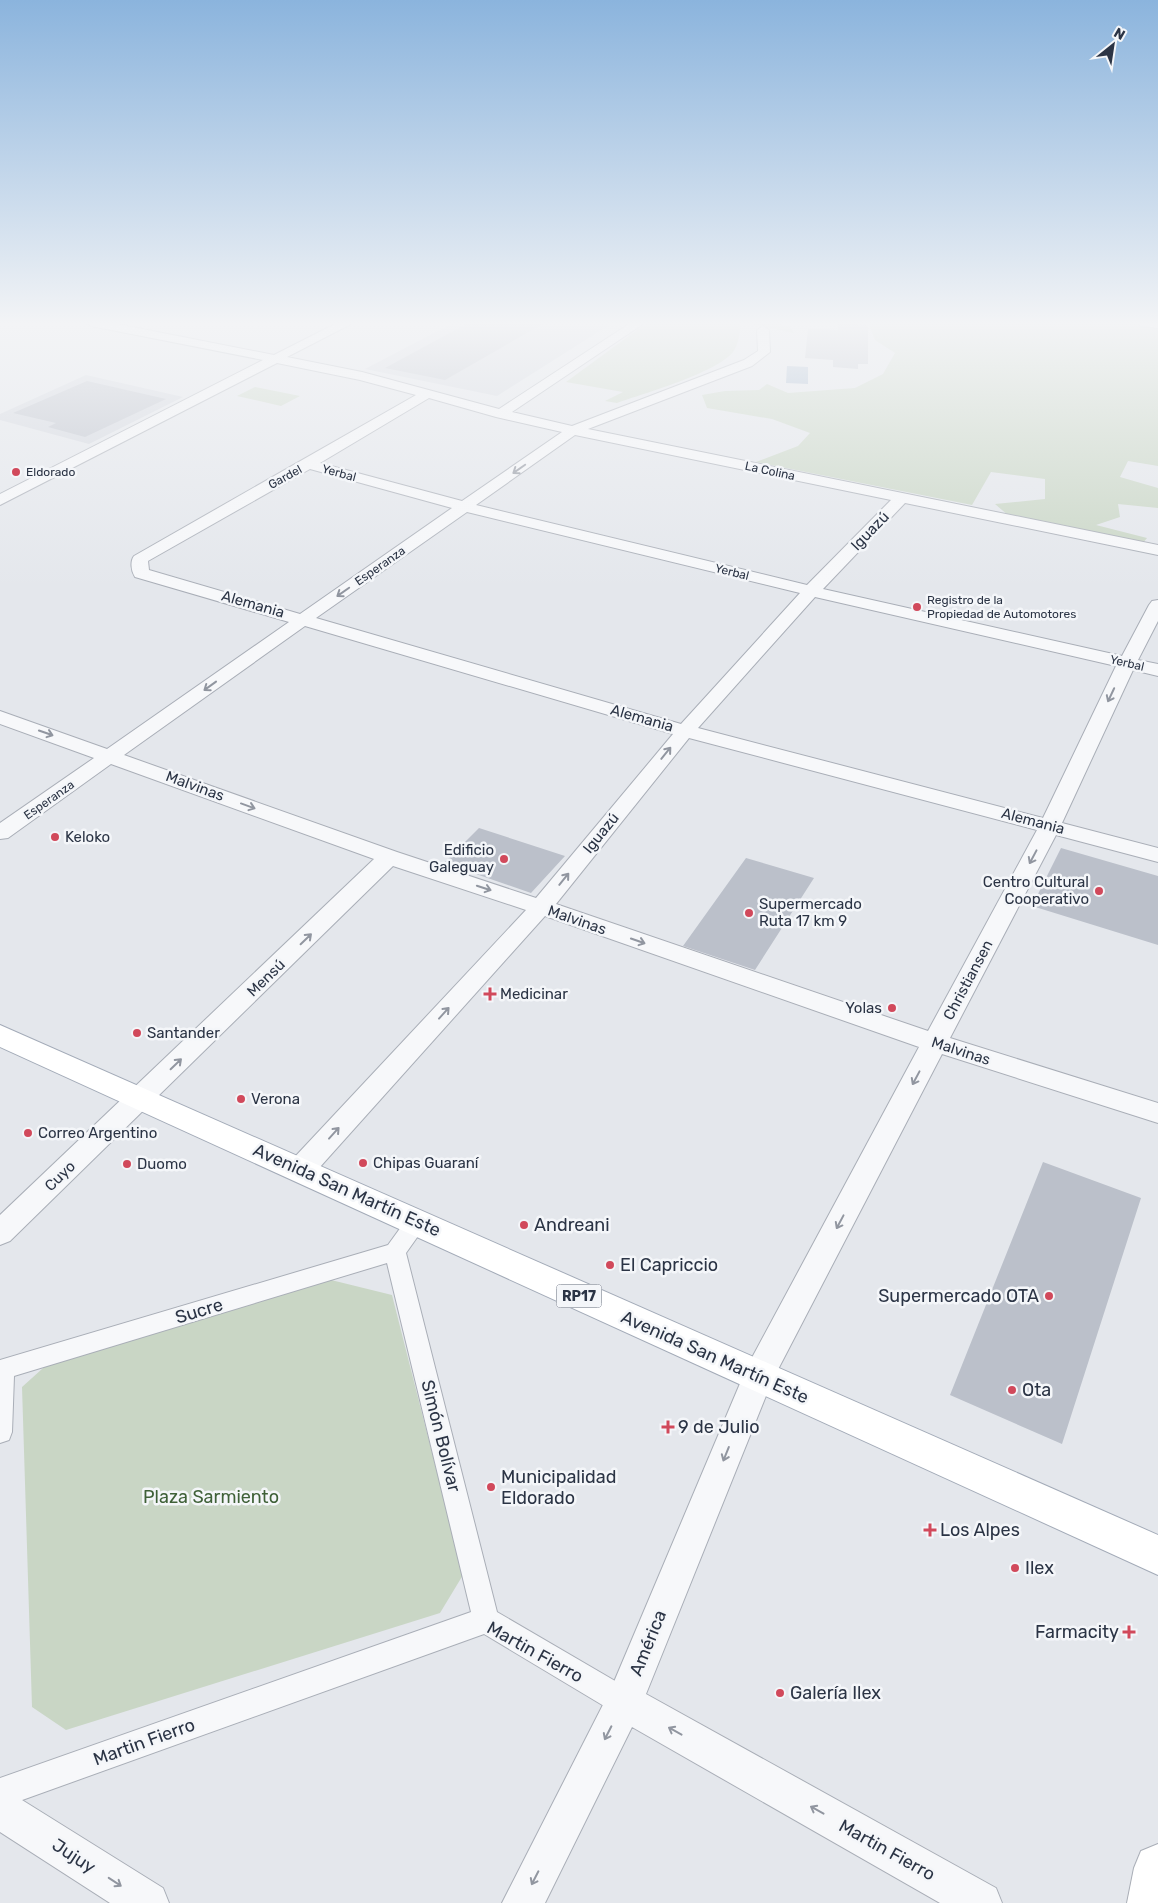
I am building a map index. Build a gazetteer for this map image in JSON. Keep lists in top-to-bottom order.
{
  "streets": {
    "main road": ["Avenida San Martín Este", "RP17"],
    "street": [
      "La Colina",
      "Yerbal",
      "Gardel",
      "Iguazú",
      "Esperanza",
      "Alemania",
      "Malvinas",
      "Mensú",
      "Christiansen",
      "Cuyo",
      "Sucre",
      "Simón Bolívar",
      "América",
      "Martin Fierro",
      "Jujuy"
    ]
  },
  "crossings": [
    ["La Colina", "Iguazú"],
    ["La Colina", "Esperanza"],
    ["Yerbal", "Gardel"],
    ["Yerbal", "Iguazú"],
    ["Yerbal", "Esperanza"],
    ["Yerbal", "Christiansen"],
    ["Gardel", "Alemania"],
    ["Iguazú", "Alemania"],
    ["Iguazú", "Malvinas"],
    ["Iguazú", "Avenida San Martín Este"],
    ["Esperanza", "Alemania"],
    ["Esperanza", "Malvinas"],
    ["Alemania", "Christiansen"],
    ["Malvinas", "Mensú"],
    ["Malvinas", "Christiansen"],
    ["Mensú", "Cuyo"],
    ["Mensú", "Avenida San Martín Este"],
    ["Christiansen", "Avenida San Martín Este"],
    ["Christiansen", "América"],
    ["Cuyo", "Avenida San Martín Este"],
    ["Avenida San Martín Este", "América"],
    ["Sucre", "Simón Bolívar"],
    ["Simón Bolívar", "Martin Fierro"],
    ["América", "Martin Fierro"]
  ],
  "one_way": [
    "Iguazú",
    "Esperanza",
    "Malvinas",
    "Mensú",
    "Christiansen",
    "América",
    "Martin Fierro",
    "Jujuy"
  ],
  "parks": ["Plaza Sarmiento"],
  "places": {
    "other": [
      "Eldorado",
      "Registro de la Propiedad de Automotores",
      "Keloko",
      "Edificio Galeguay",
      "Centro Cultural Cooperativo",
      "Supermercado Ruta 17 km 9",
      "Yolas",
      "Santander",
      "Verona",
      "Correo Argentino",
      "Chipas Guaraní",
      "Duomo",
      "Andreani",
      "El Capriccio",
      "Supermercado OTA",
      "Ota",
      "Municipalidad Eldorado",
      "Ilex",
      "Galería Ilex"
    ],
    "health": [
      "Medicinar",
      "9 de Julio",
      "Los Alpes",
      "Farmacity"
    ]
  },
  "north": "top right"
}
